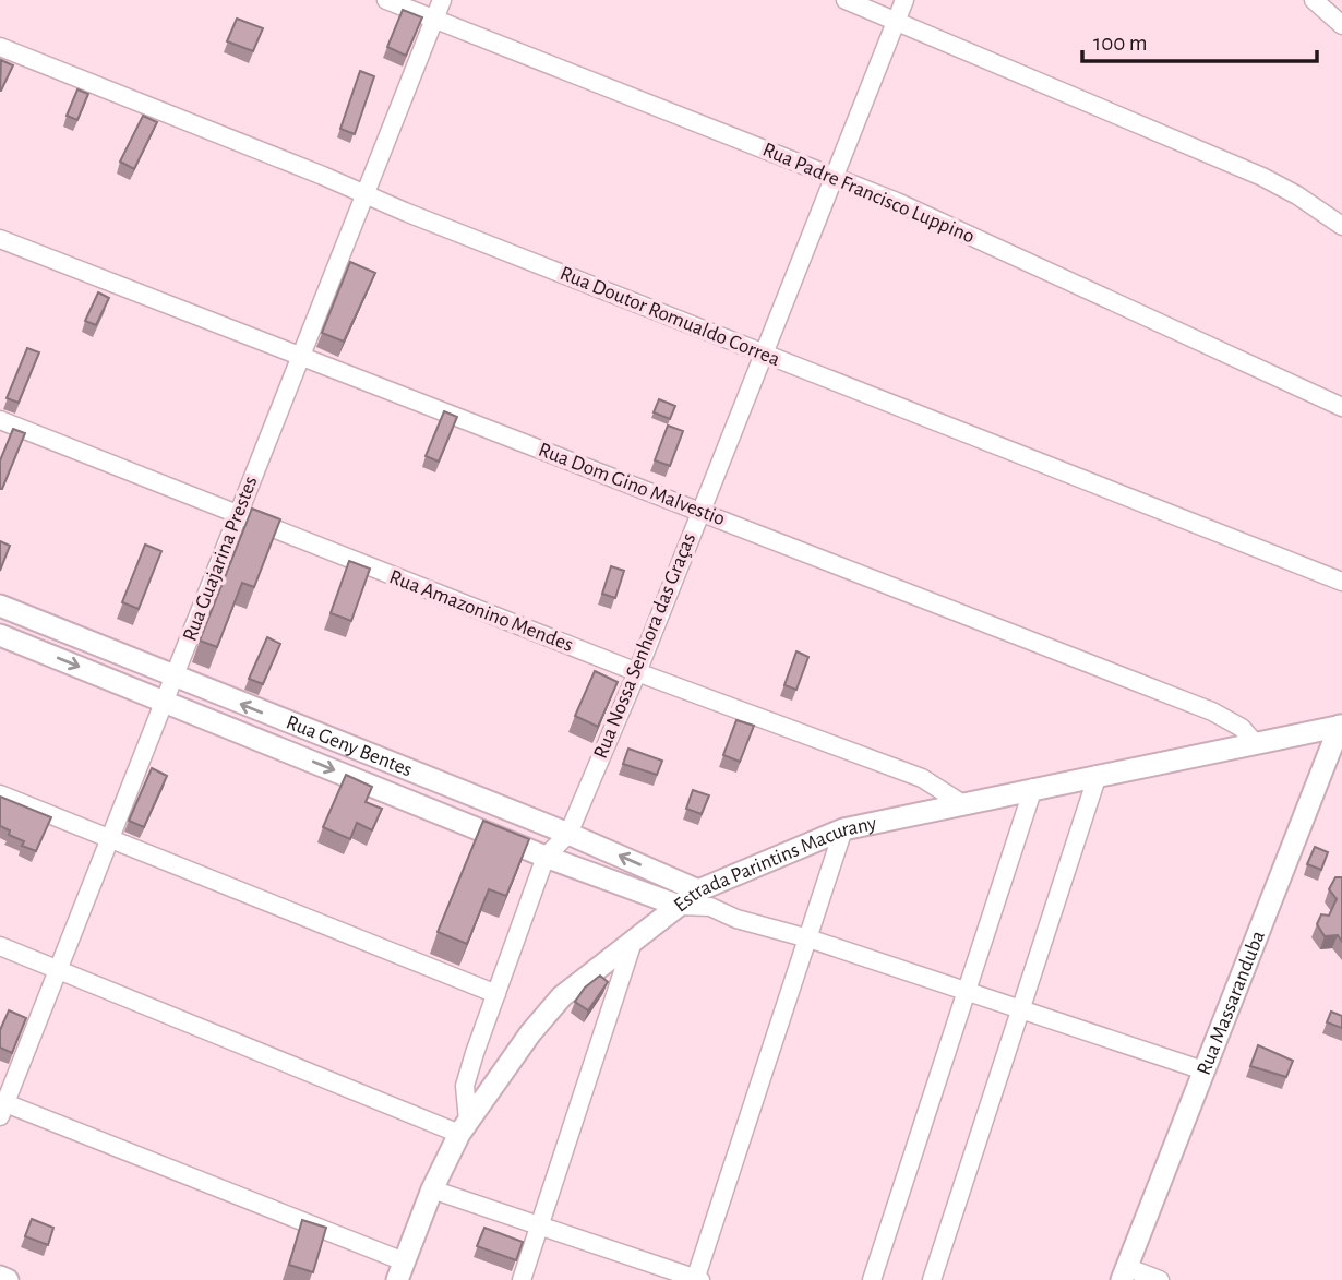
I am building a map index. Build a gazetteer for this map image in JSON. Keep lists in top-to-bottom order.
{
  "streets": {
    "street": [
      "Rua Padre Francisco Luppino",
      "Rua Doutor Romualdo Correa",
      "Rua Dom Gino Malvestio",
      "Rua Guajarina Prestes",
      "Rua Amazonino Mendes",
      "Rua Nossa Senhora das Graças",
      "Rua Geny Bentes",
      "Estrada Parintins Macurany",
      "Rua Massaranduba"
    ]
  },
  "crossings": [
    ["Rua Padre Francisco Luppino", "Rua Guajarina Prestes"],
    ["Rua Padre Francisco Luppino", "Rua Nossa Senhora das Graças"],
    ["Rua Doutor Romualdo Correa", "Rua Guajarina Prestes"],
    ["Rua Doutor Romualdo Correa", "Rua Nossa Senhora das Graças"],
    ["Rua Dom Gino Malvestio", "Rua Guajarina Prestes"],
    ["Rua Dom Gino Malvestio", "Rua Nossa Senhora das Graças"],
    ["Rua Dom Gino Malvestio", "Estrada Parintins Macurany"],
    ["Rua Guajarina Prestes", "Rua Amazonino Mendes"],
    ["Rua Guajarina Prestes", "Rua Geny Bentes"],
    ["Rua Amazonino Mendes", "Rua Nossa Senhora das Graças"],
    ["Rua Amazonino Mendes", "Estrada Parintins Macurany"],
    ["Rua Nossa Senhora das Graças", "Rua Geny Bentes"],
    ["Rua Nossa Senhora das Graças", "Estrada Parintins Macurany"],
    ["Rua Geny Bentes", "Estrada Parintins Macurany"],
    ["Estrada Parintins Macurany", "Rua Massaranduba"]
  ],
  "scale_bar": "100 m"
}
